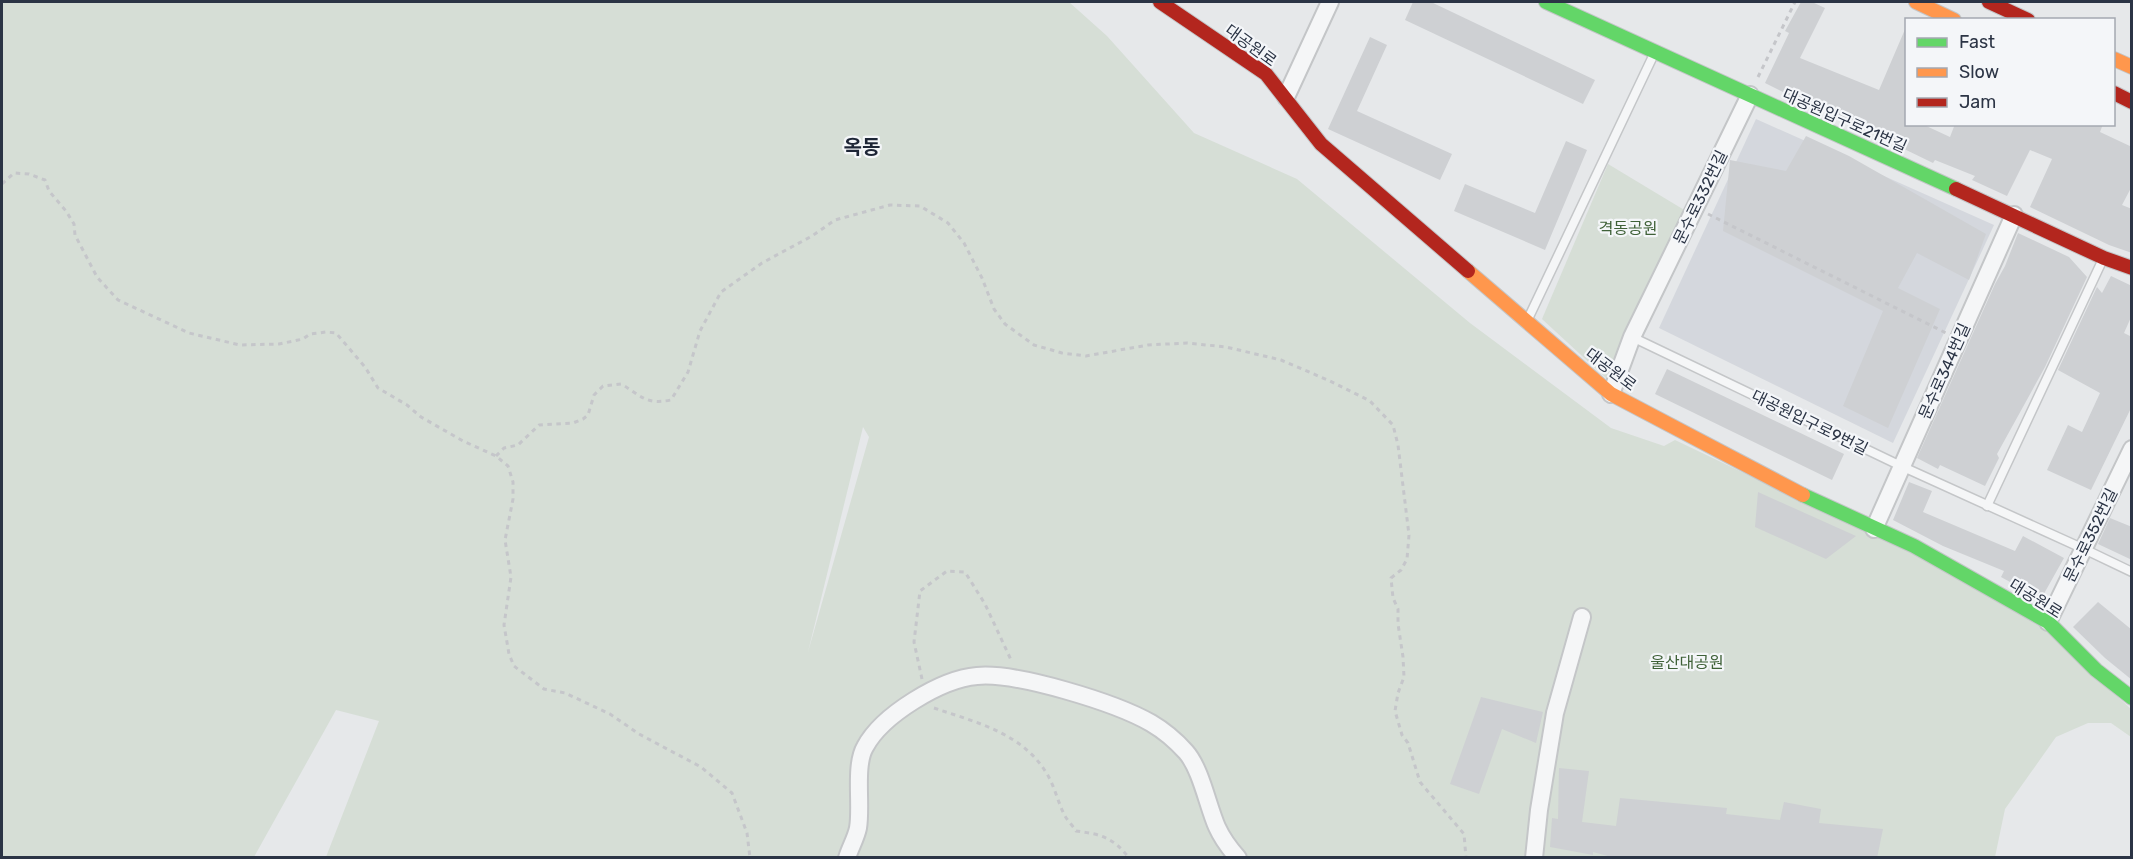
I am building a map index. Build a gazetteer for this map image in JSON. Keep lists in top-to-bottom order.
{
  "streets": {
    "street": [
      "대공원로",
      "대공원입구로21번길",
      "문수로332번길",
      "문수로344번길",
      "문수로352번길"
    ],
    "lane": ["대공원입구로9번길"]
  },
  "crossings": [
    ["대공원로", "문수로332번길"],
    ["대공원로", "문수로344번길"],
    ["대공원로", "문수로352번길"],
    ["대공원입구로21번길", "문수로332번길"],
    ["대공원입구로21번길", "문수로344번길"],
    ["문수로332번길", "대공원입구로9번길"],
    ["문수로344번길", "대공원입구로9번길"],
    ["대공원입구로9번길", "문수로352번길"]
  ],
  "districts": ["옥동"],
  "parks": ["격동공원", "울산대공원"],
  "legend": ["Fast", "Slow", "Jam"]
}
